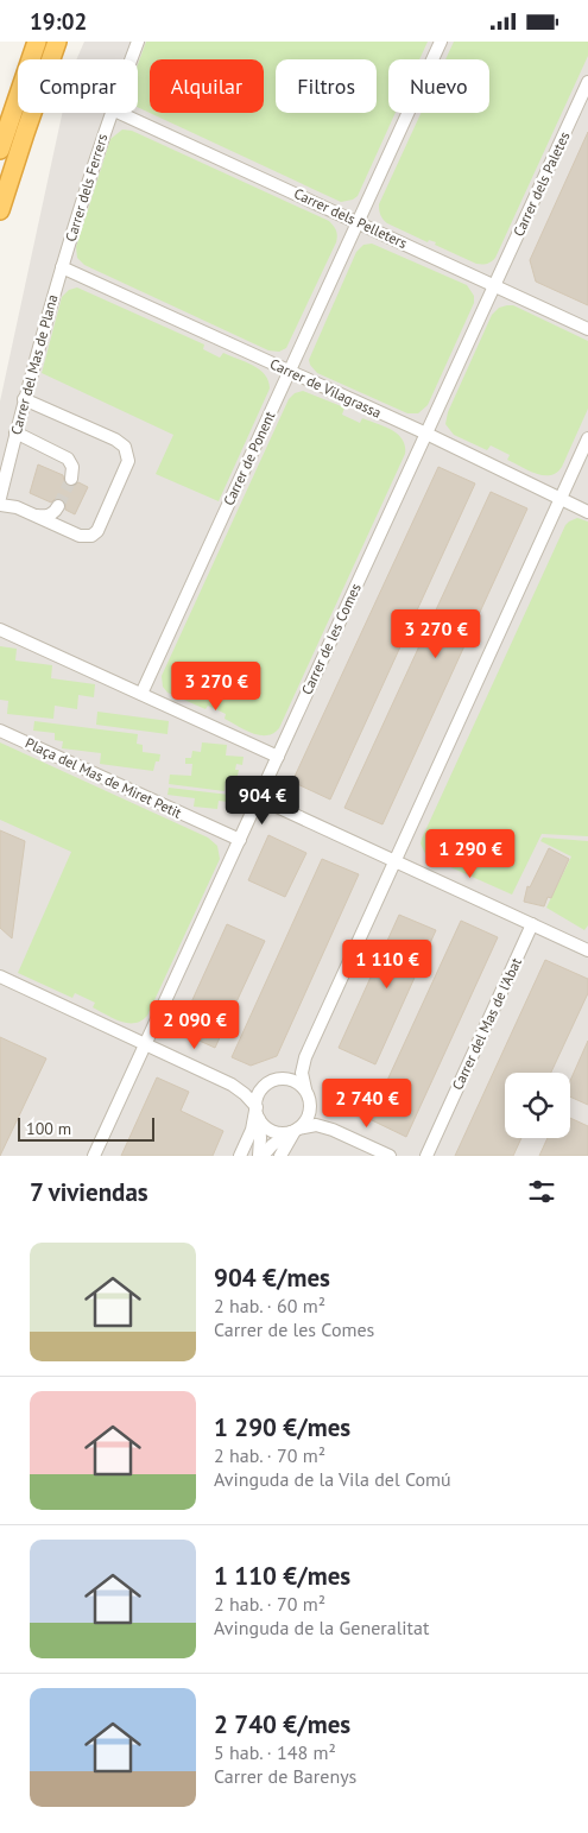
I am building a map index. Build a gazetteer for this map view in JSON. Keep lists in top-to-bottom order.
{
  "streets": {
    "street": [
      "Carrer dels Paletes",
      "Carrer dels Ferrers",
      "Carrer dels Pelleters",
      "Carrer del Mas de Plana",
      "Carrer de Vilagrassa",
      "Carrer de Ponent",
      "Carrer de les Comes",
      "Plaça del Mas de Miret Petit",
      "Carrer del Mas de l'Abat"
    ]
  },
  "crossings": [
    ["Carrer dels Paletes", "Carrer dels Pelleters"],
    ["Carrer dels Paletes", "Carrer de les Comes"],
    ["Carrer dels Ferrers", "Carrer del Mas de Plana"],
    ["Carrer dels Ferrers", "Carrer de Vilagrassa"],
    ["Carrer dels Pelleters", "Carrer de Ponent"],
    ["Carrer dels Pelleters", "Carrer de les Comes"],
    ["Carrer del Mas de Plana", "Carrer de Vilagrassa"],
    ["Carrer de Vilagrassa", "Carrer de Ponent"],
    ["Carrer de Vilagrassa", "Carrer de les Comes"],
    ["Carrer de les Comes", "Plaça del Mas de Miret Petit"]
  ],
  "scale_bar": "100 m",
  "page": {
    "status": "19:02",
    "chip": [
      "Comprar",
      "Alquilar",
      "Filtros",
      "Nuevo"
    ],
    "price": [
      "3 270 €",
      "3 270 €",
      "904 €",
      "1 290 €",
      "1 110 €",
      "2 090 €",
      "2 740 €"
    ],
    "scale": "100 m",
    "heading": "7 viviendas",
    "list": [
      {
        "name": "904 €/mes",
        "note": "2 hab. · 60 m² · Carrer de les Comes"
      },
      {
        "name": "1 290 €/mes",
        "note": "2 hab. · 70 m² · Avinguda de la Vila del Comú"
      },
      {
        "name": "1 110 €/mes",
        "note": "2 hab. · 70 m² · Avinguda de la Generalitat"
      },
      {
        "name": "2 740 €/mes",
        "note": "5 hab. · 148 m² · Carrer de Barenys"
      }
    ]
  }
}
